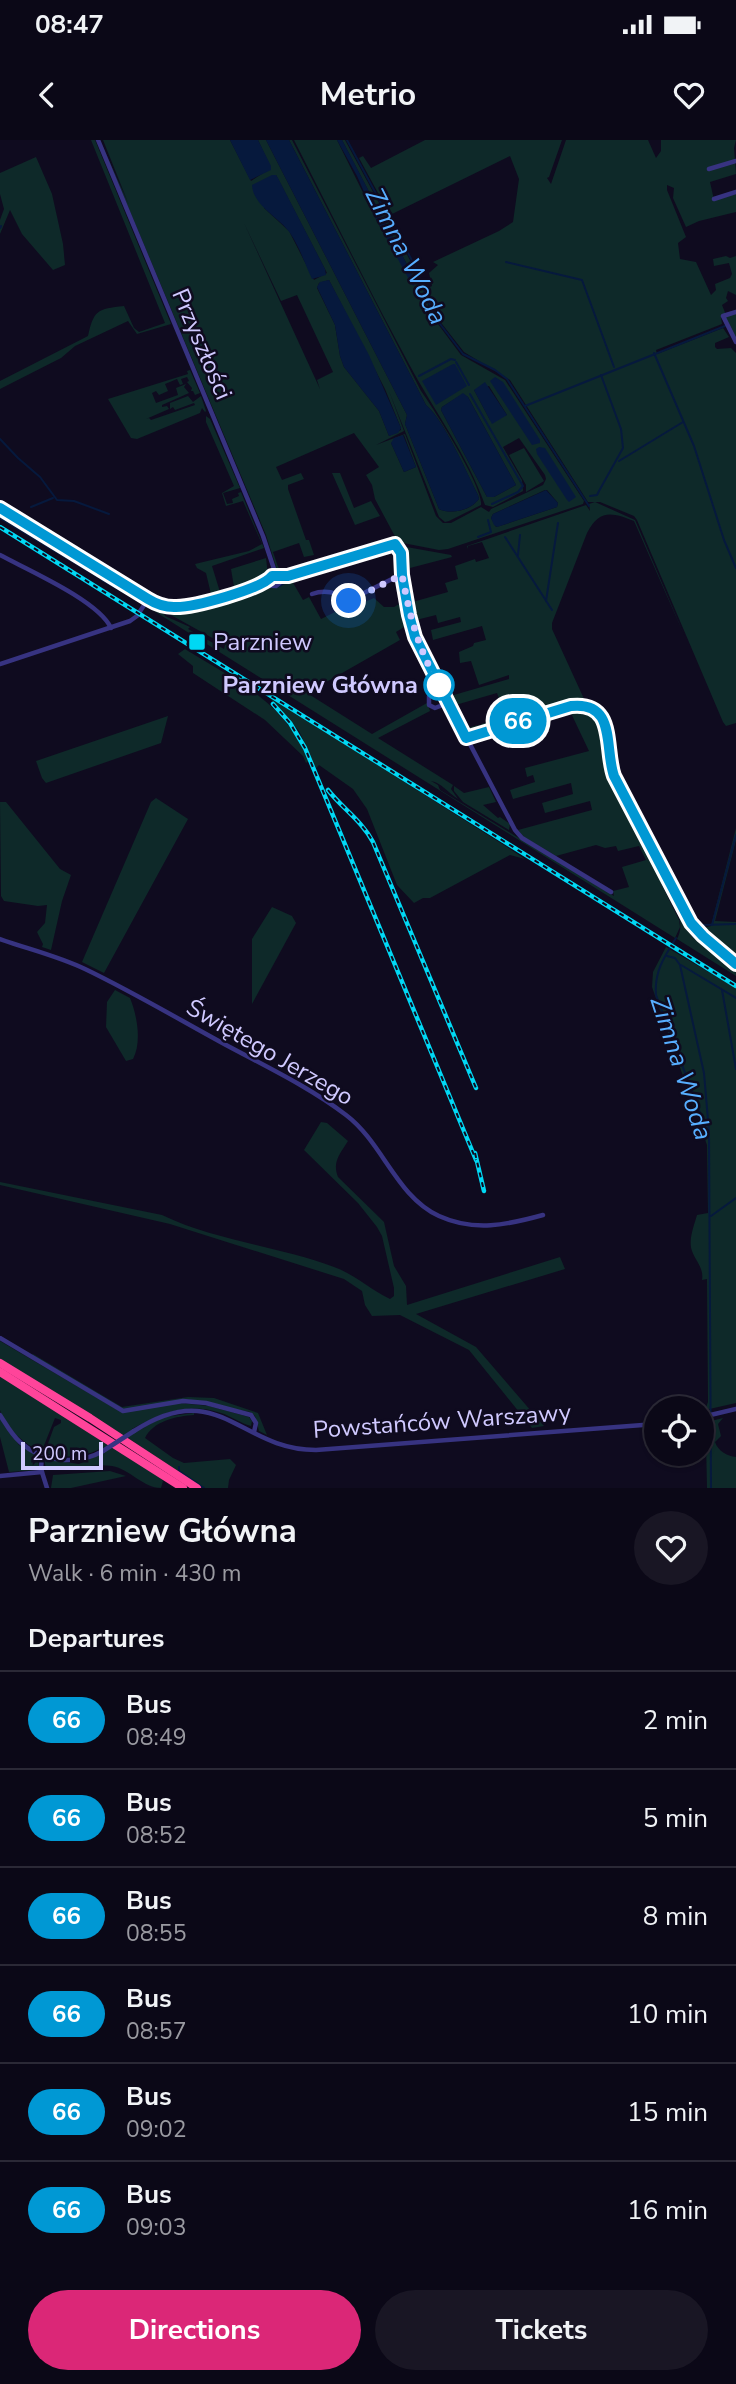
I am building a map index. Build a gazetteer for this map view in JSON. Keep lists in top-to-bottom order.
{
  "streets": {
    "street": ["Przyszłości", "Świętego Jerzego", "Powstańców Warszawy"]
  },
  "water": ["Zimna Woda"],
  "places": {
    "transit": ["Parzniew"],
    "other": ["Parzniew Główna"]
  },
  "lines": ["bus line 66"],
  "scale_bar": "200 m",
  "page": {
    "status": "08:47",
    "header": "Metrio",
    "on_map": "66",
    "scale": "200 m",
    "heading": [
      ["Parzniew Główna", "Walk · 6 min · 430 m"],
      "Departures"
    ],
    "list": [
      {
        "mark": "66",
        "name": "Bus",
        "note": "08:49",
        "value": "2 min"
      },
      {
        "mark": "66",
        "name": "Bus",
        "note": "08:52",
        "value": "5 min"
      },
      {
        "mark": "66",
        "name": "Bus",
        "note": "08:55",
        "value": "8 min"
      },
      {
        "mark": "66",
        "name": "Bus",
        "note": "08:57",
        "value": "10 min"
      },
      {
        "mark": "66",
        "name": "Bus",
        "note": "09:02",
        "value": "15 min"
      },
      {
        "mark": "66",
        "name": "Bus",
        "note": "09:03",
        "value": "16 min"
      }
    ],
    "buttons": ["Directions", "Tickets"]
  }
}
